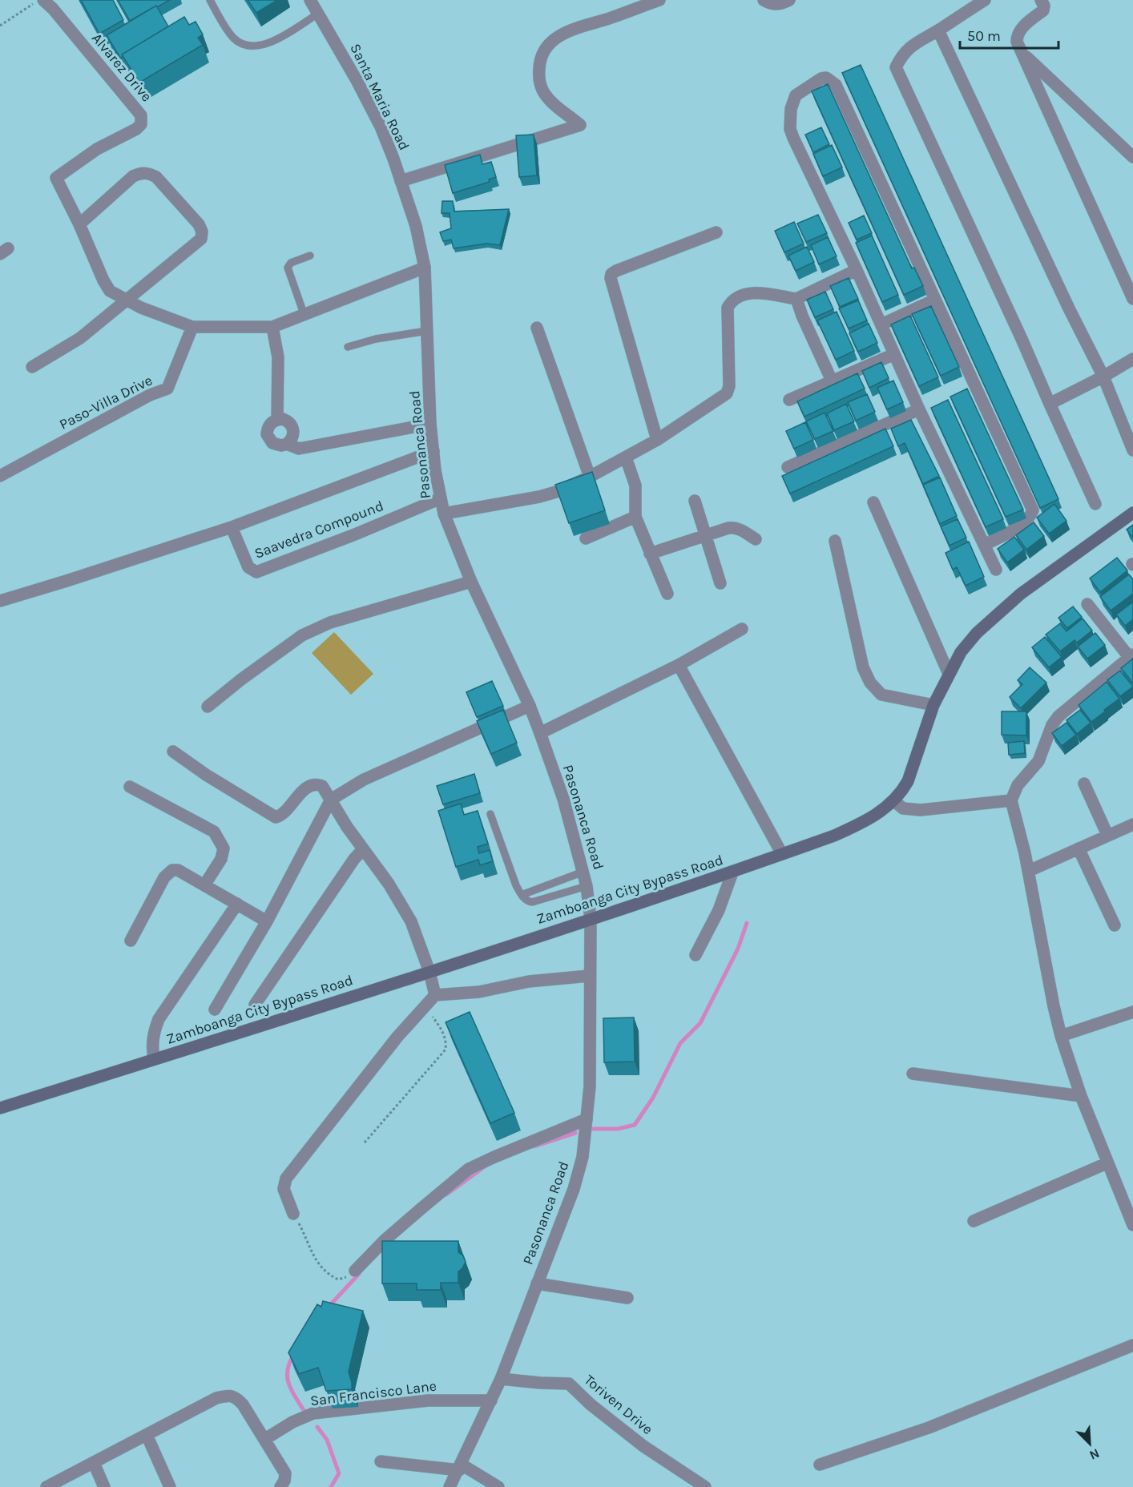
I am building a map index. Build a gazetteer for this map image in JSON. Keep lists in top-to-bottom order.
{
  "streets": {
    "main road": ["Zamboanga City Bypass Road"],
    "street": [
      "Alvarez Drive",
      "Santa Maria Road",
      "Paso-Villa Drive",
      "Pasonanca Road",
      "Saavedra Compound",
      "San Francisco Lane",
      "Toriven Drive"
    ]
  },
  "crossings": [
    ["Santa Maria Road", "Pasonanca Road"],
    ["Pasonanca Road", "Saavedra Compound"],
    ["Pasonanca Road", "Zamboanga City Bypass Road"],
    ["Pasonanca Road", "San Francisco Lane"],
    ["Pasonanca Road", "Toriven Drive"]
  ],
  "scale_bar": "50 m",
  "north": "bottom right"
}
